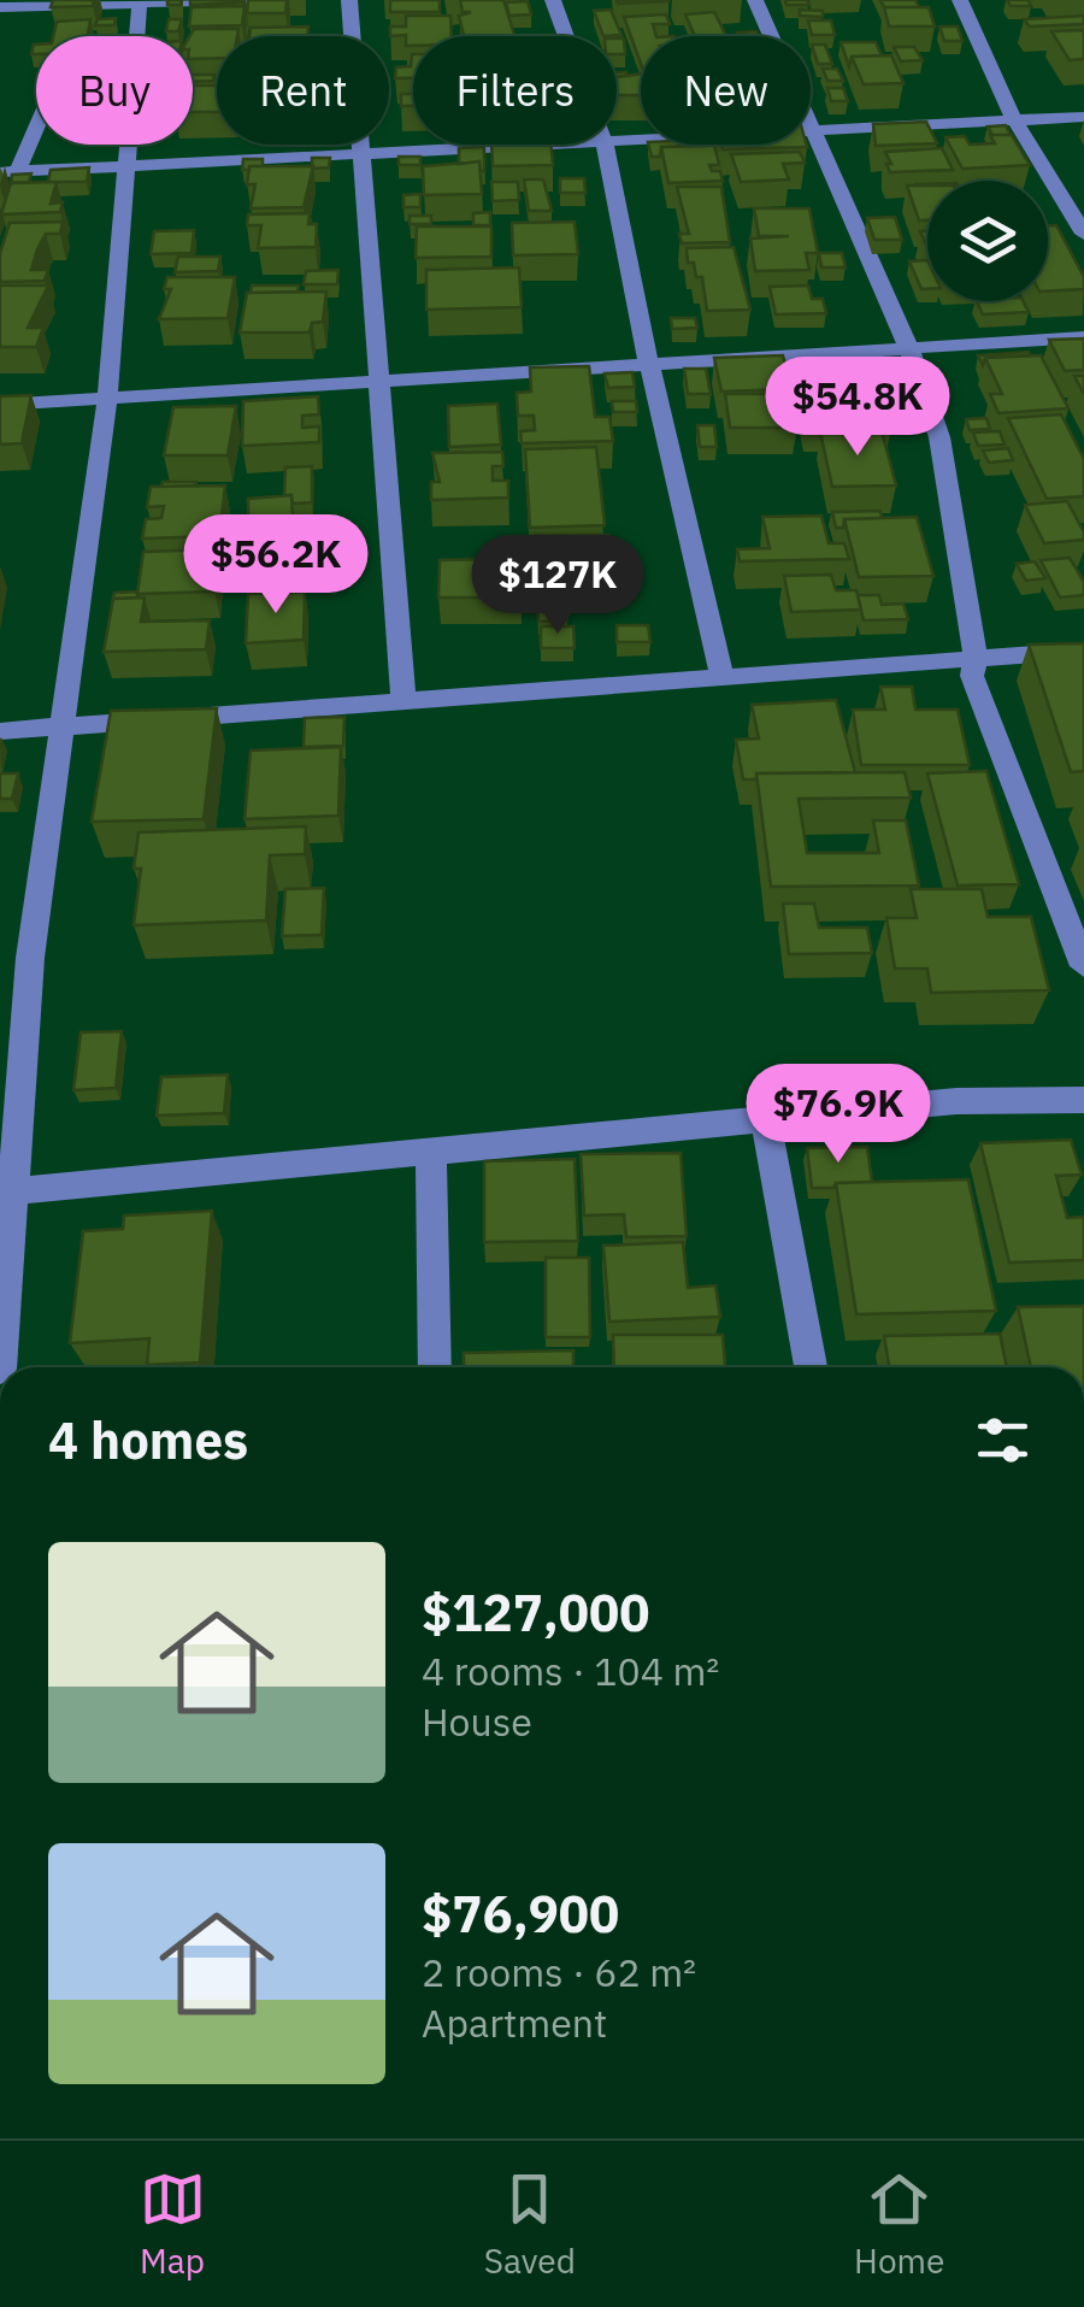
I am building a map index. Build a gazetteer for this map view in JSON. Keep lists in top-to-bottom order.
{
  "page": {
    "chip": [
      "Buy",
      "Rent",
      "Filters",
      "New"
    ],
    "price": [
      "$54.8K",
      "$56.2K",
      "$127K",
      "$76.9K"
    ],
    "heading": "4 homes",
    "list": [
      {
        "name": "$127,000",
        "note": "4 rooms · 104 m² · House"
      },
      {
        "name": "$76,900",
        "note": "2 rooms · 62 m² · Apartment"
      }
    ],
    "tabs": ["Map", "Saved", "Home"]
  }
}
